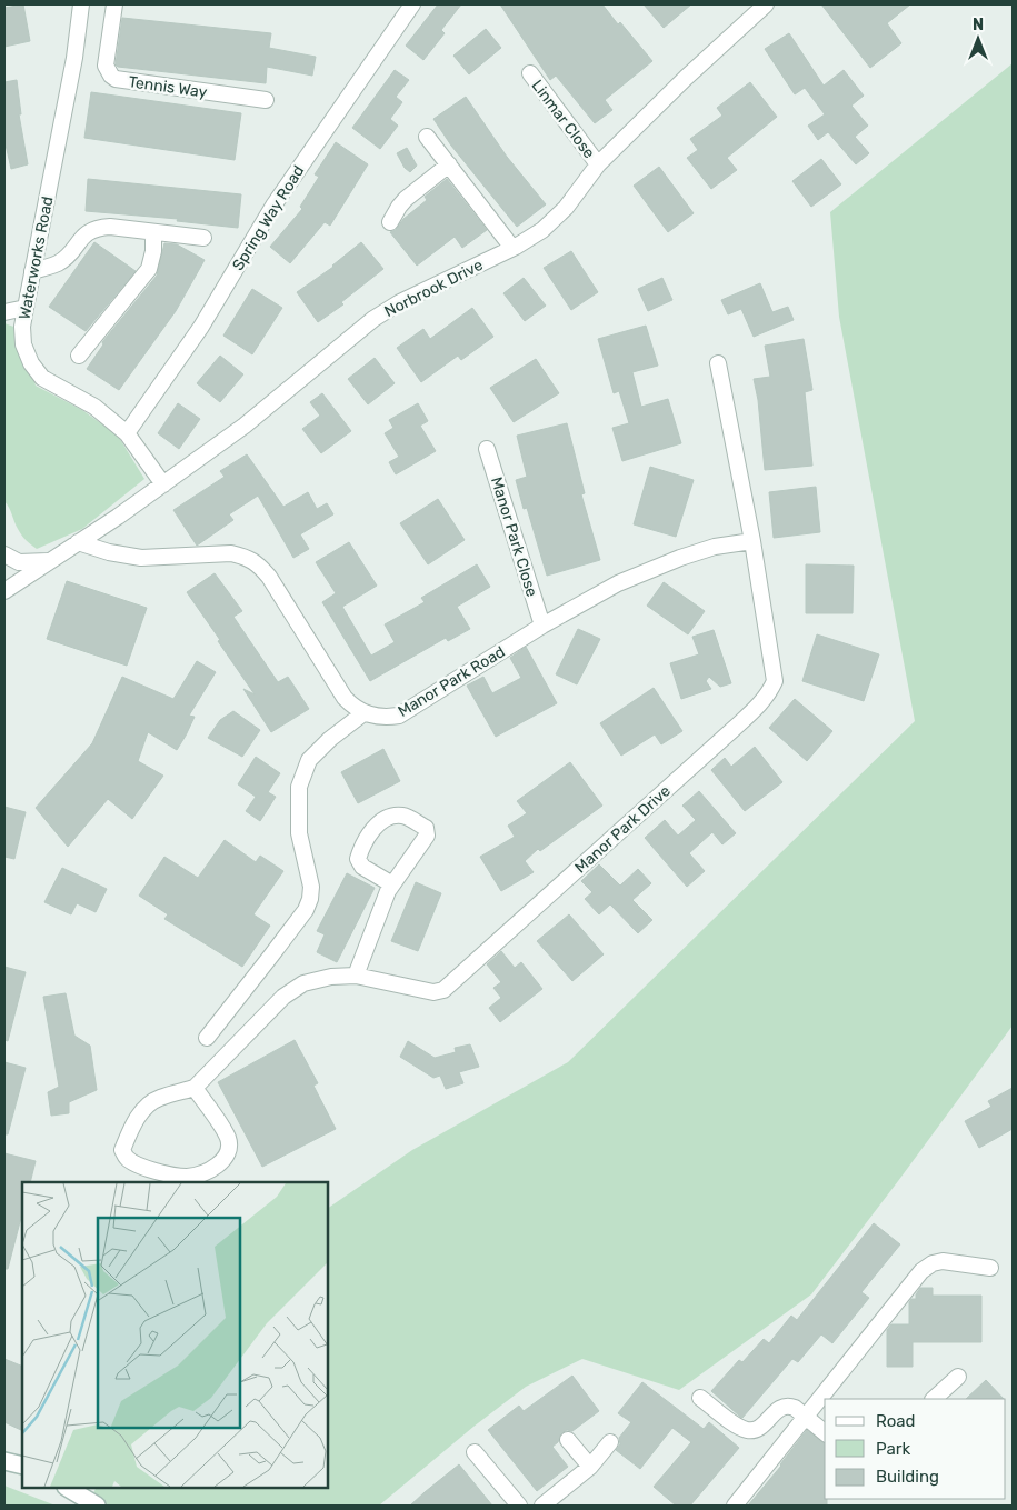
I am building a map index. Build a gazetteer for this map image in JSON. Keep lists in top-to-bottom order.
{
  "streets": {
    "street": [
      "Tennis Way",
      "Linmar Close",
      "Spring Way Road",
      "Waterworks Road",
      "Norbrook Drive",
      "Manor Park Close",
      "Manor Park Road",
      "Manor Park Drive"
    ]
  },
  "crossings": [
    ["Linmar Close", "Norbrook Drive"],
    ["Spring Way Road", "Waterworks Road"],
    ["Waterworks Road", "Norbrook Drive"],
    ["Manor Park Close", "Manor Park Road"],
    ["Manor Park Road", "Manor Park Drive"]
  ],
  "legend": ["Road", "Park", "Building"],
  "north": "top"
}
